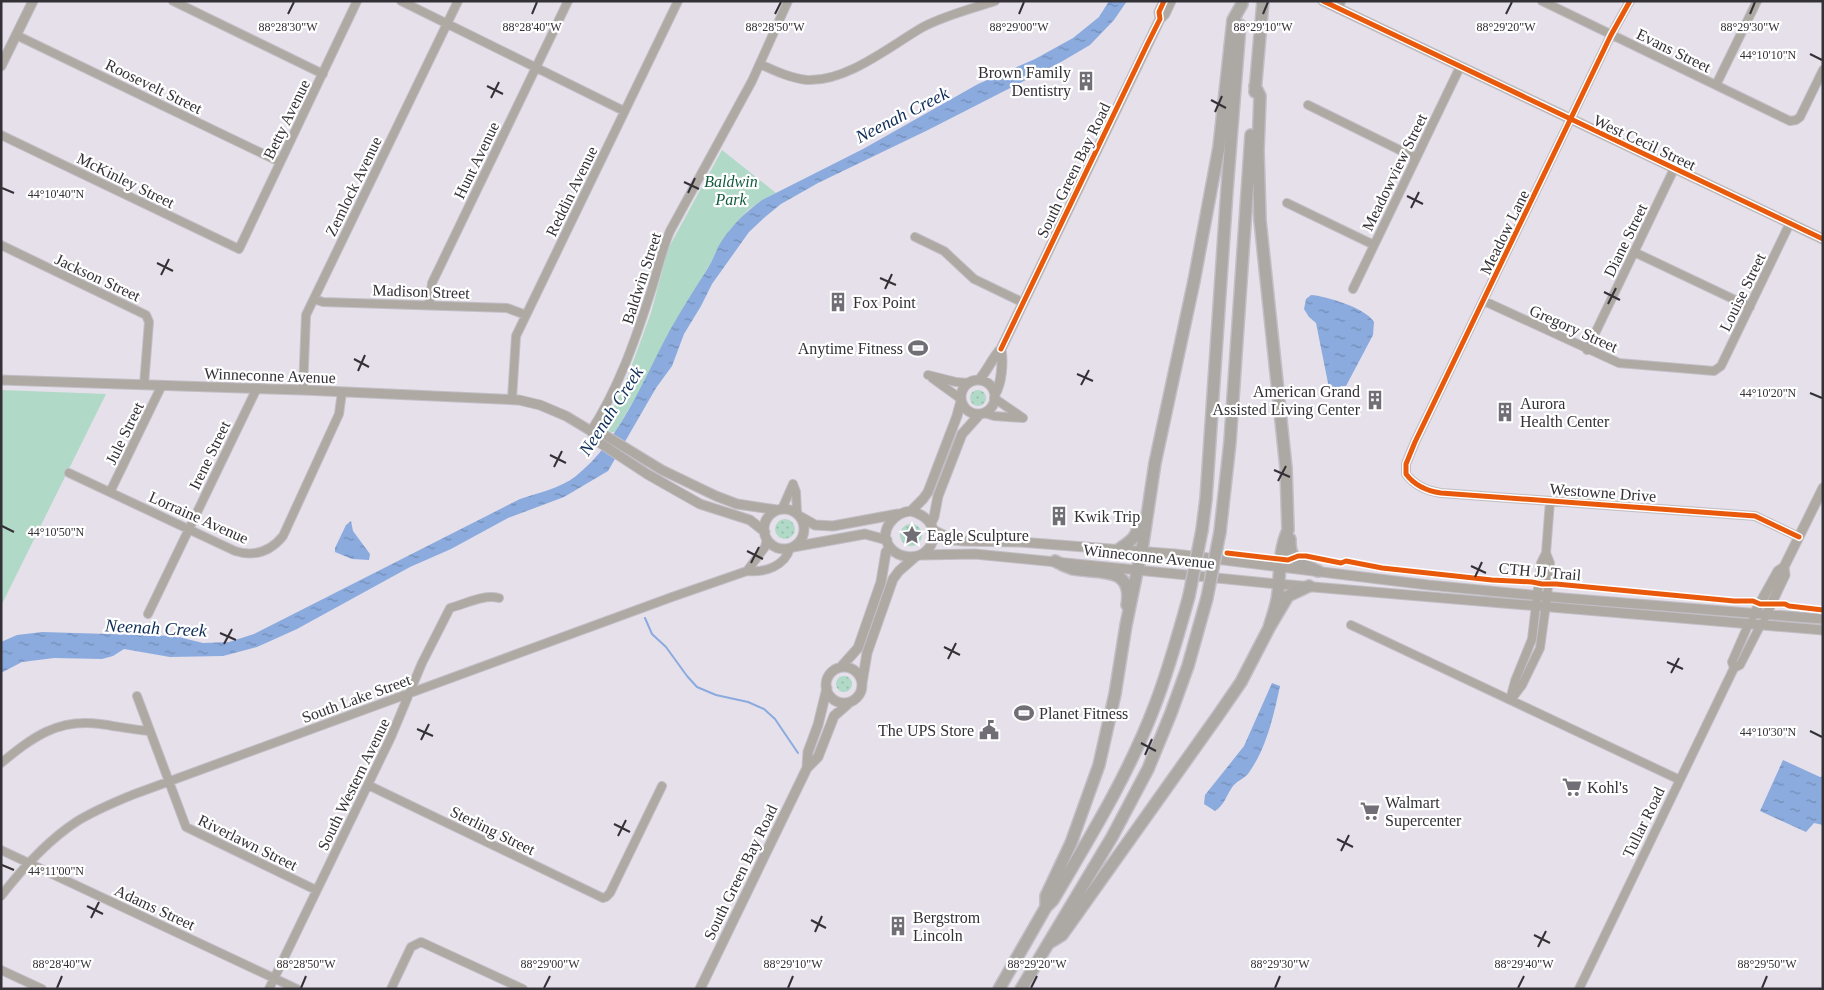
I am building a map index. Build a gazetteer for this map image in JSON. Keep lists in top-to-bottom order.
{
  "streets": {
    "main road": [
      "West Cecil Street",
      "South Green Bay Road",
      "Winneconne Avenue",
      "Tullar Road"
    ],
    "street": [
      "Evans Street",
      "Roosevelt Street",
      "Betty Avenue",
      "Hunt Avenue",
      "Meadowview Street",
      "McKinley Street",
      "Zemlock Avenue",
      "Reddin Avenue",
      "Meadow Lane",
      "Diane Street",
      "Jackson Street",
      "Baldwin Street",
      "Madison Street",
      "Louise Street",
      "Gregory Street",
      "Jule Street",
      "Irene Street",
      "Westowne Drive",
      "Lorraine Avenue",
      "South Lake Street",
      "South Western Avenue",
      "Sterling Street",
      "Riverlawn Street",
      "Adams Street"
    ],
    "cycle path": ["CTH JJ Trail"]
  },
  "crossings": [
    ["Evans Street", "Meadow Lane"],
    ["Roosevelt Street", "Betty Avenue"],
    ["Betty Avenue", "McKinley Street"],
    ["West Cecil Street", "Meadowview Street"],
    ["West Cecil Street", "Meadow Lane"],
    ["West Cecil Street", "Diane Street"],
    ["West Cecil Street", "Louise Street"],
    ["Hunt Avenue", "Madison Street"],
    ["Zemlock Avenue", "Madison Street"],
    ["Zemlock Avenue", "Winneconne Avenue"],
    ["Reddin Avenue", "Madison Street"],
    ["Reddin Avenue", "Winneconne Avenue"],
    ["Meadow Lane", "Gregory Street"],
    ["Meadow Lane", "Westowne Drive"],
    ["Diane Street", "Gregory Street"],
    ["Jackson Street", "Winneconne Avenue"],
    ["Baldwin Street", "Winneconne Avenue"],
    ["Louise Street", "Gregory Street"],
    ["Winneconne Avenue", "Jule Street"],
    ["Winneconne Avenue", "Irene Street"],
    ["Winneconne Avenue", "Lorraine Avenue"],
    ["Winneconne Avenue", "South Lake Street"],
    ["Winneconne Avenue", "Tullar Road"],
    ["Jule Street", "Lorraine Avenue"],
    ["Irene Street", "Lorraine Avenue"],
    ["Westowne Drive", "Tullar Road"],
    ["South Lake Street", "South Western Avenue"],
    ["South Lake Street", "Riverlawn Street"],
    ["South Lake Street", "Adams Street"],
    ["South Western Avenue", "Sterling Street"],
    ["South Western Avenue", "Riverlawn Street"],
    ["South Western Avenue", "Adams Street"]
  ],
  "water": ["Neenah Creek"],
  "parks": ["Baldwin Park"],
  "places": {
    "building": [
      "Brown Family Dentistry",
      "Fox Point",
      "American Grand Assisted Living Center",
      "Aurora Health Center",
      "Kwik Trip",
      "Bergstrom Lincoln"
    ],
    "sports": ["Anytime Fitness", "Planet Fitness"],
    "place": ["Eagle Sculpture"],
    "public building": ["The UPS Store"],
    "supermarket": ["Kohl's", "Walmart Supercenter"]
  },
  "coordinates": [
    "88°28'30\"W",
    "88°28'40\"W",
    "88°28'50\"W",
    "88°29'00\"W",
    "88°29'10\"W",
    "88°29'20\"W",
    "88°29'30\"W",
    "44°10'10\"N",
    "44°10'40\"N",
    "44°10'20\"N",
    "44°10'50\"N",
    "44°10'30\"N",
    "44°11'00\"N",
    "88°29'40\"W",
    "88°29'50\"W"
  ]
}
